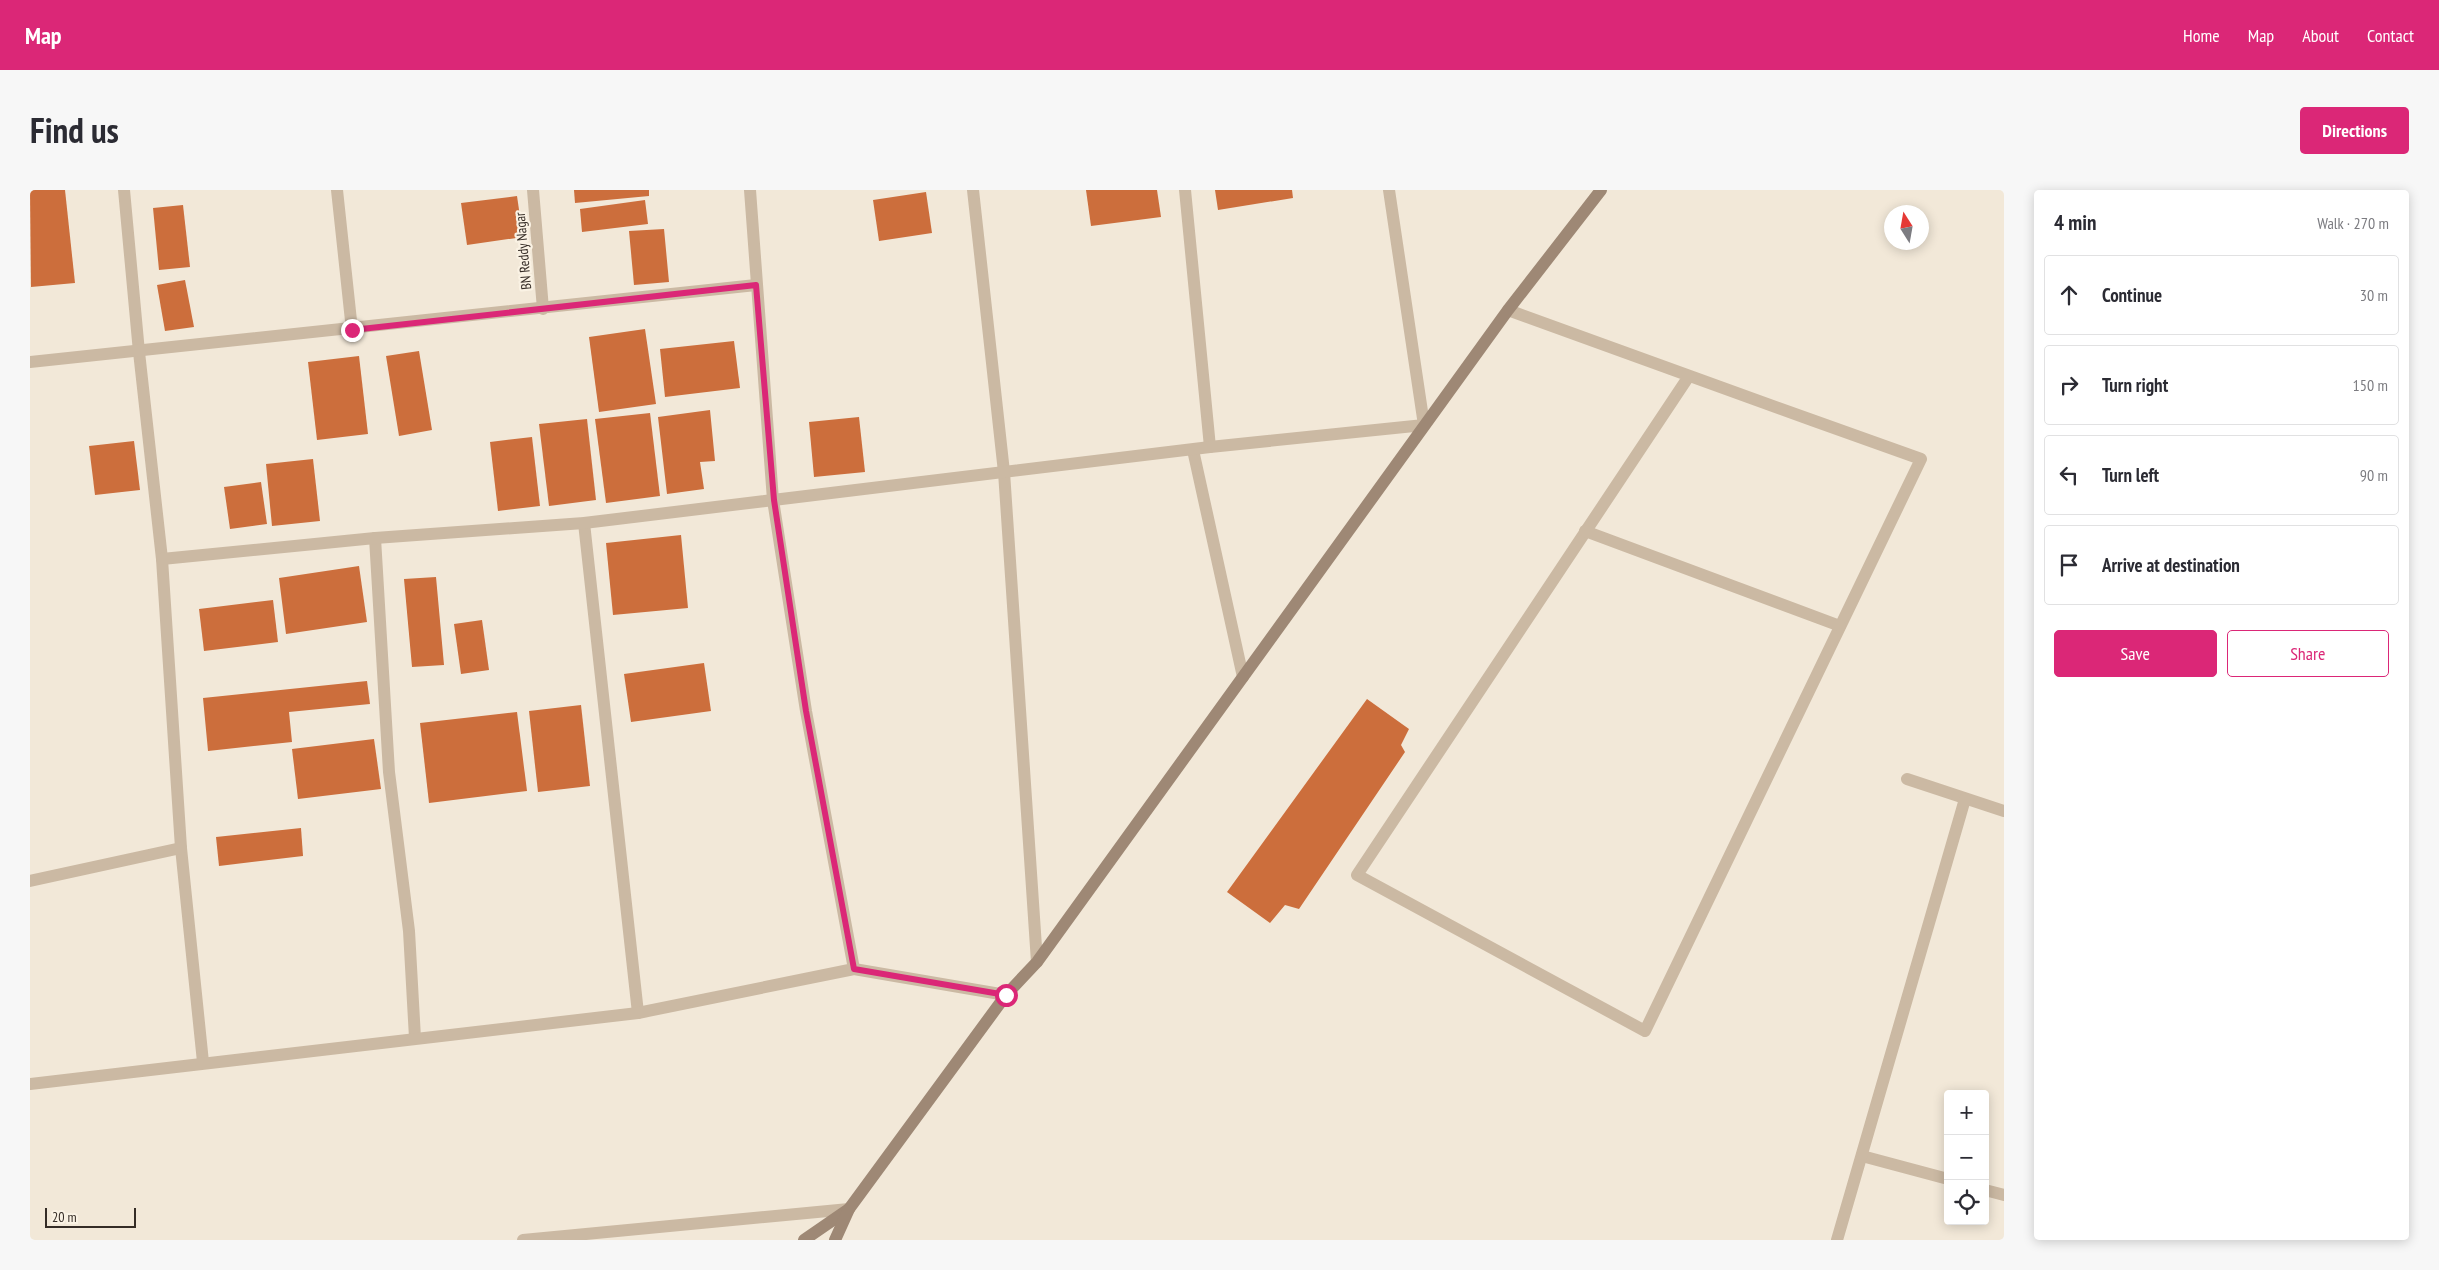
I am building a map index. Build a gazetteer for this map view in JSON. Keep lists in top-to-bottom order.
{
  "streets": {
    "street": ["BN Reddy Nagar"]
  },
  "scale_bar": "20 m",
  "north": "top",
  "page": {
    "header": "Map",
    "nav": [
      "Home",
      "Map",
      "About",
      "Contact"
    ],
    "title": "Find us",
    "buttons": [
      "Directions",
      ["Save", "Share"]
    ],
    "heading": ["4 min", "Walk · 270 m"],
    "list": [
      ["Continue", "30 m"],
      ["Turn right", "150 m"],
      ["Turn left", "90 m"],
      "Arrive at destination"
    ],
    "map_buttons": ["+", "−"],
    "scale": "20 m"
  }
}
